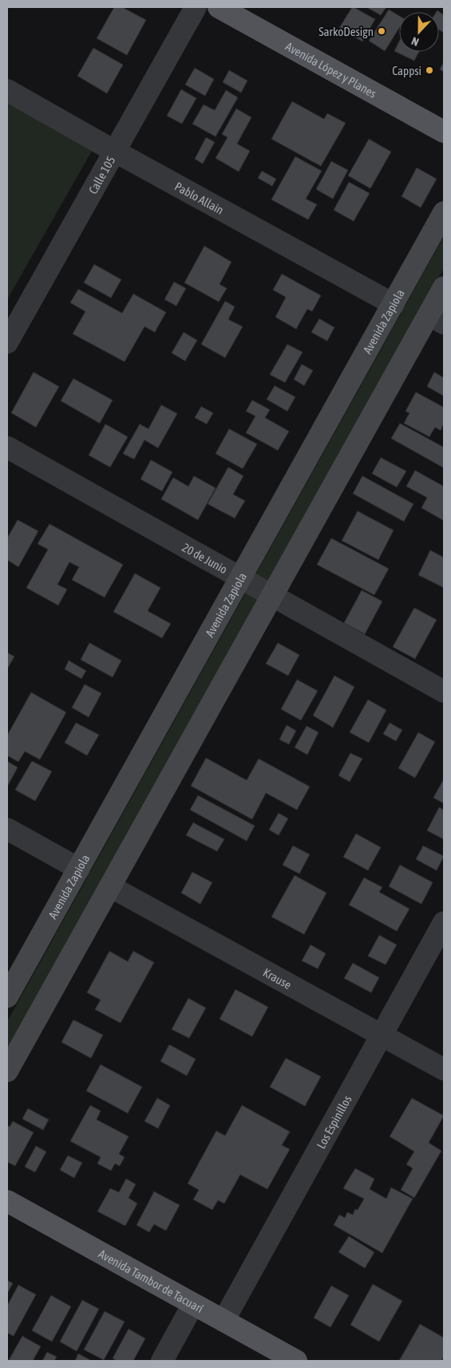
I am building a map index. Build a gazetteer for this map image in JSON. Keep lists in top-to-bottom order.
{
  "streets": {
    "main road": ["Avenida López y Planes", "Avenida Zapiola", "Avenida Tambor de Tacuarí"],
    "street": [
      "Calle 105",
      "Pablo Allain",
      "20 de Junio",
      "Krause",
      "Los Espinillos"
    ]
  },
  "crossings": [
    ["Calle 105", "Pablo Allain"],
    ["Pablo Allain", "Avenida Zapiola"],
    ["Avenida Zapiola", "20 de Junio"],
    ["Krause", "Los Espinillos"],
    ["Los Espinillos", "Avenida Tambor de Tacuarí"]
  ],
  "places": ["SarkoDesign", "Cappsi"],
  "north": "bottom"
}
